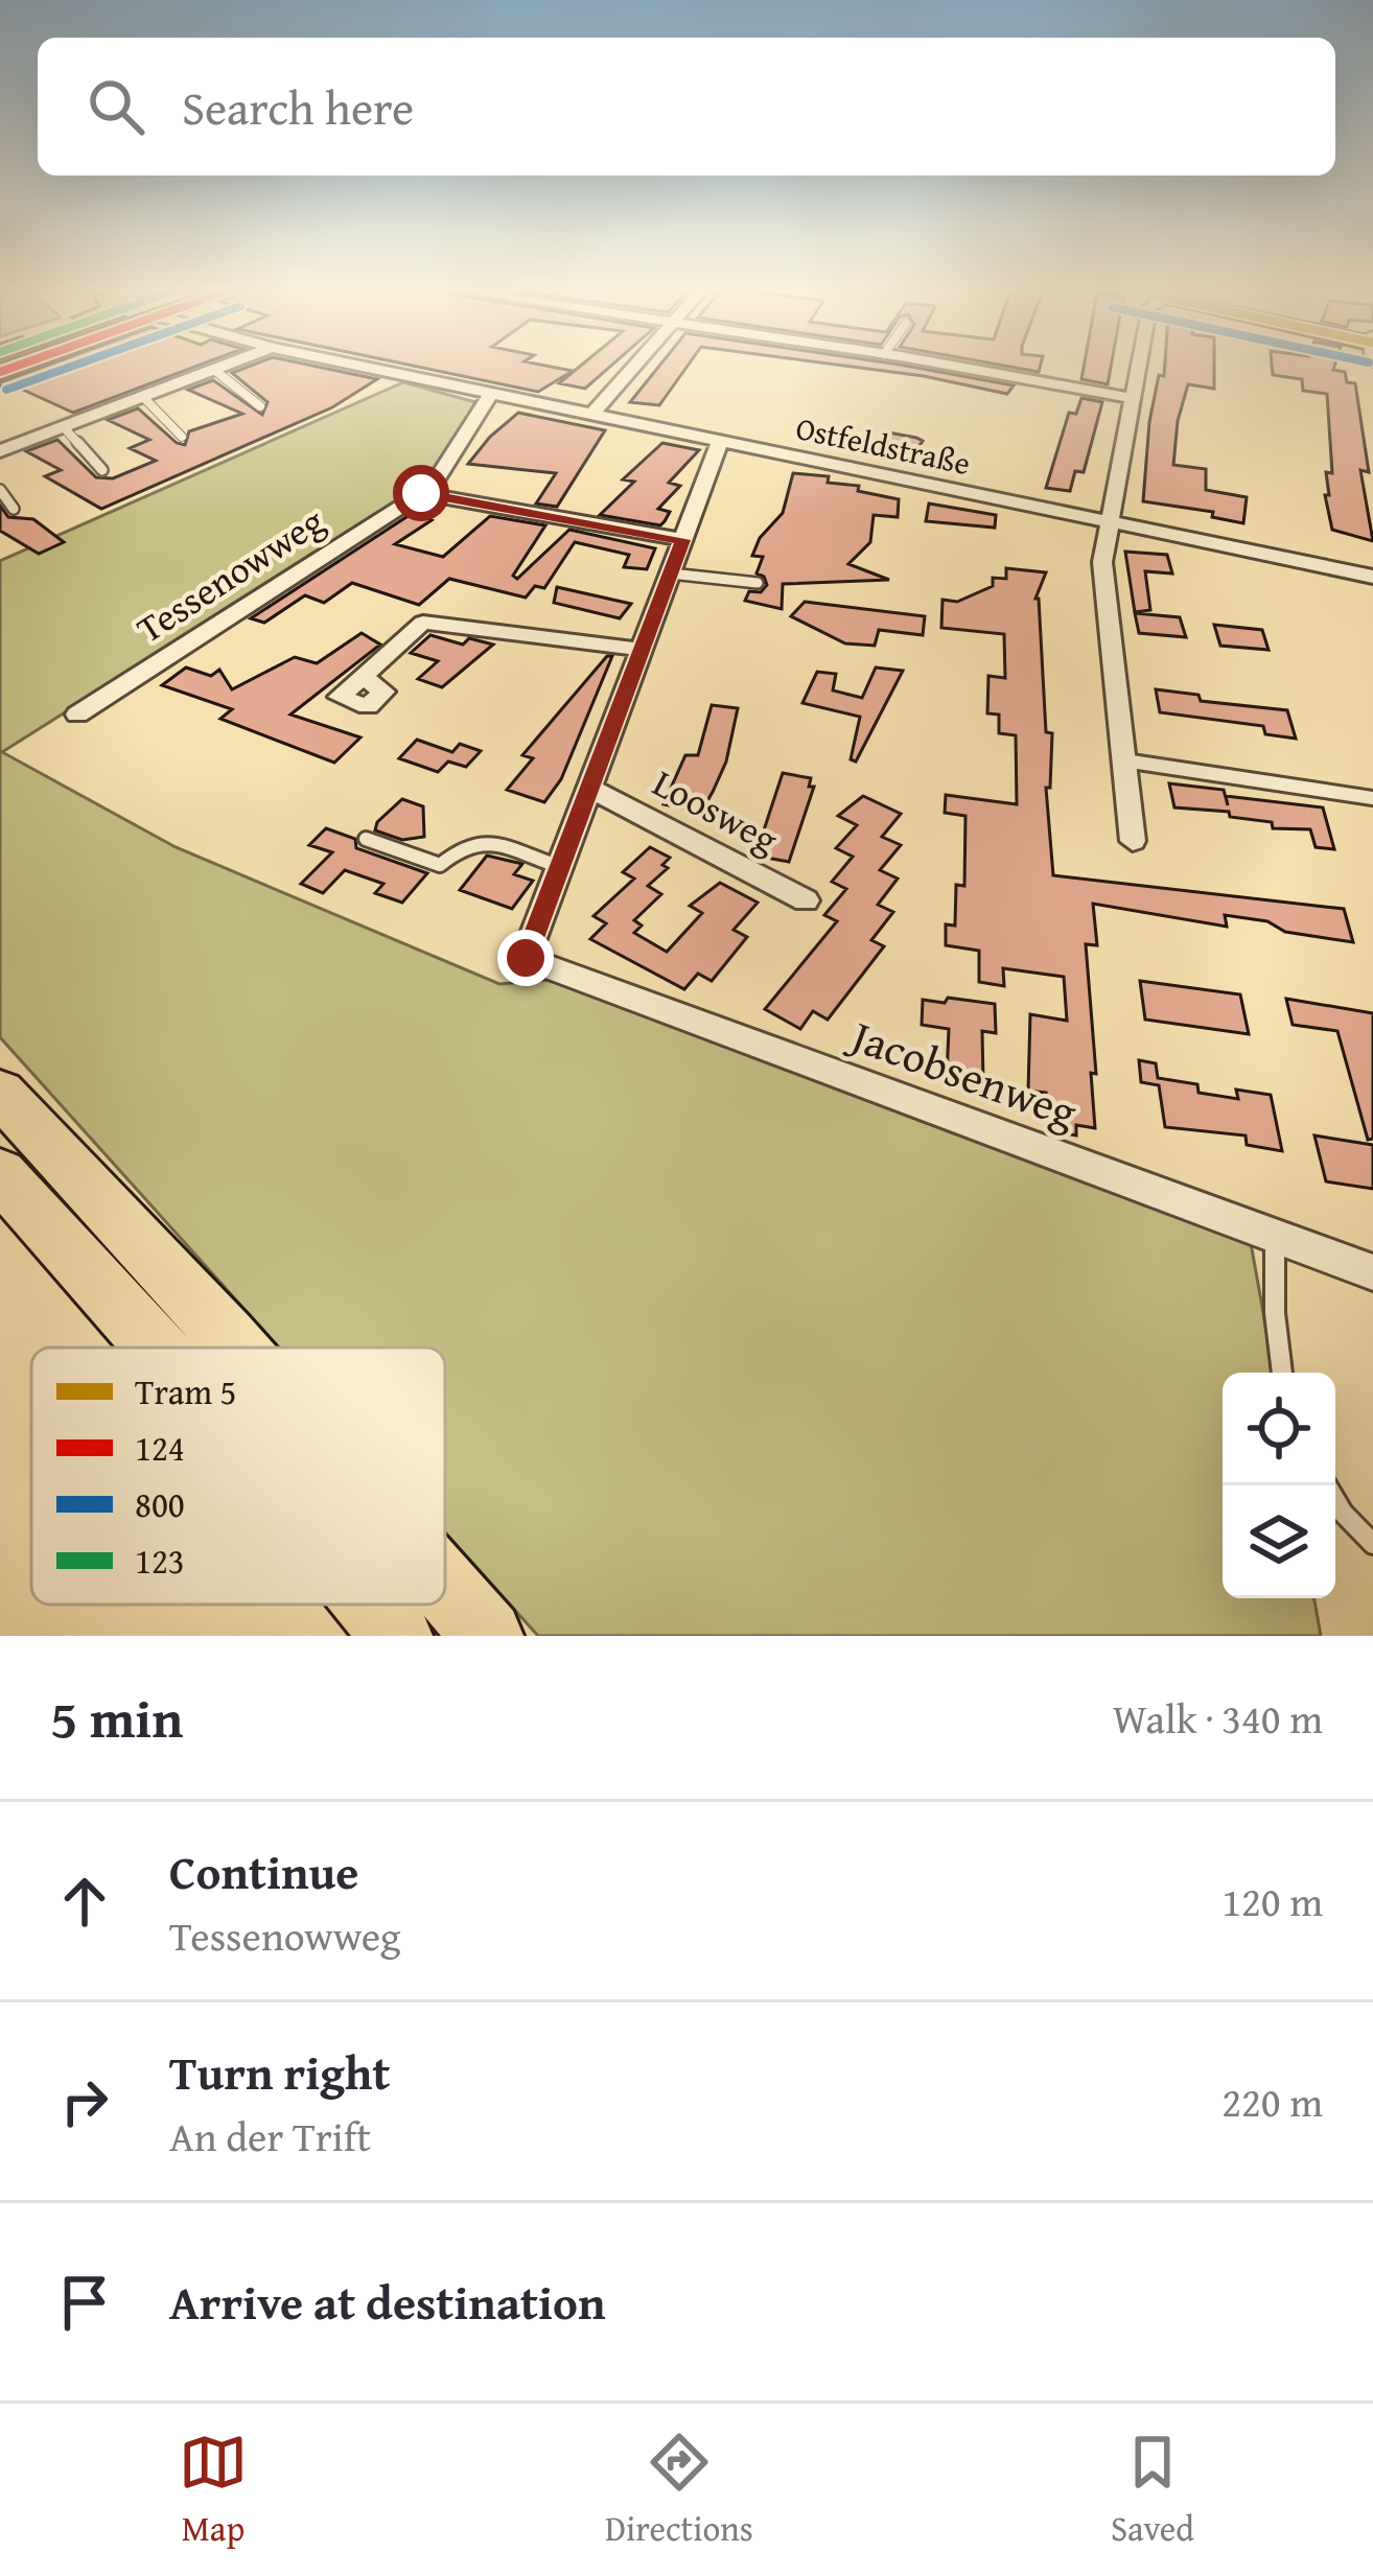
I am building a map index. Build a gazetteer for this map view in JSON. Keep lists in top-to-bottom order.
{
  "streets": {
    "street": [
      "Ostfeldstraße",
      "Tessenowweg",
      "Loosweg",
      "Jacobsenweg"
    ]
  },
  "crossings": [
    ["Ostfeldstraße", "Tessenowweg"]
  ],
  "lines": ["transit line 124", "transit line 800"],
  "legend": [
    "Tram 5",
    "124",
    "800",
    "123"
  ],
  "page": {
    "search": "Search here",
    "heading": ["5 min", "Walk · 340 m"],
    "list": [
      ["Continue", "Tessenowweg", "120 m"],
      ["Turn right", "An der Trift", "220 m"],
      "Arrive at destination"
    ],
    "nav": ["Map", "Directions", "Saved"]
  }
}
